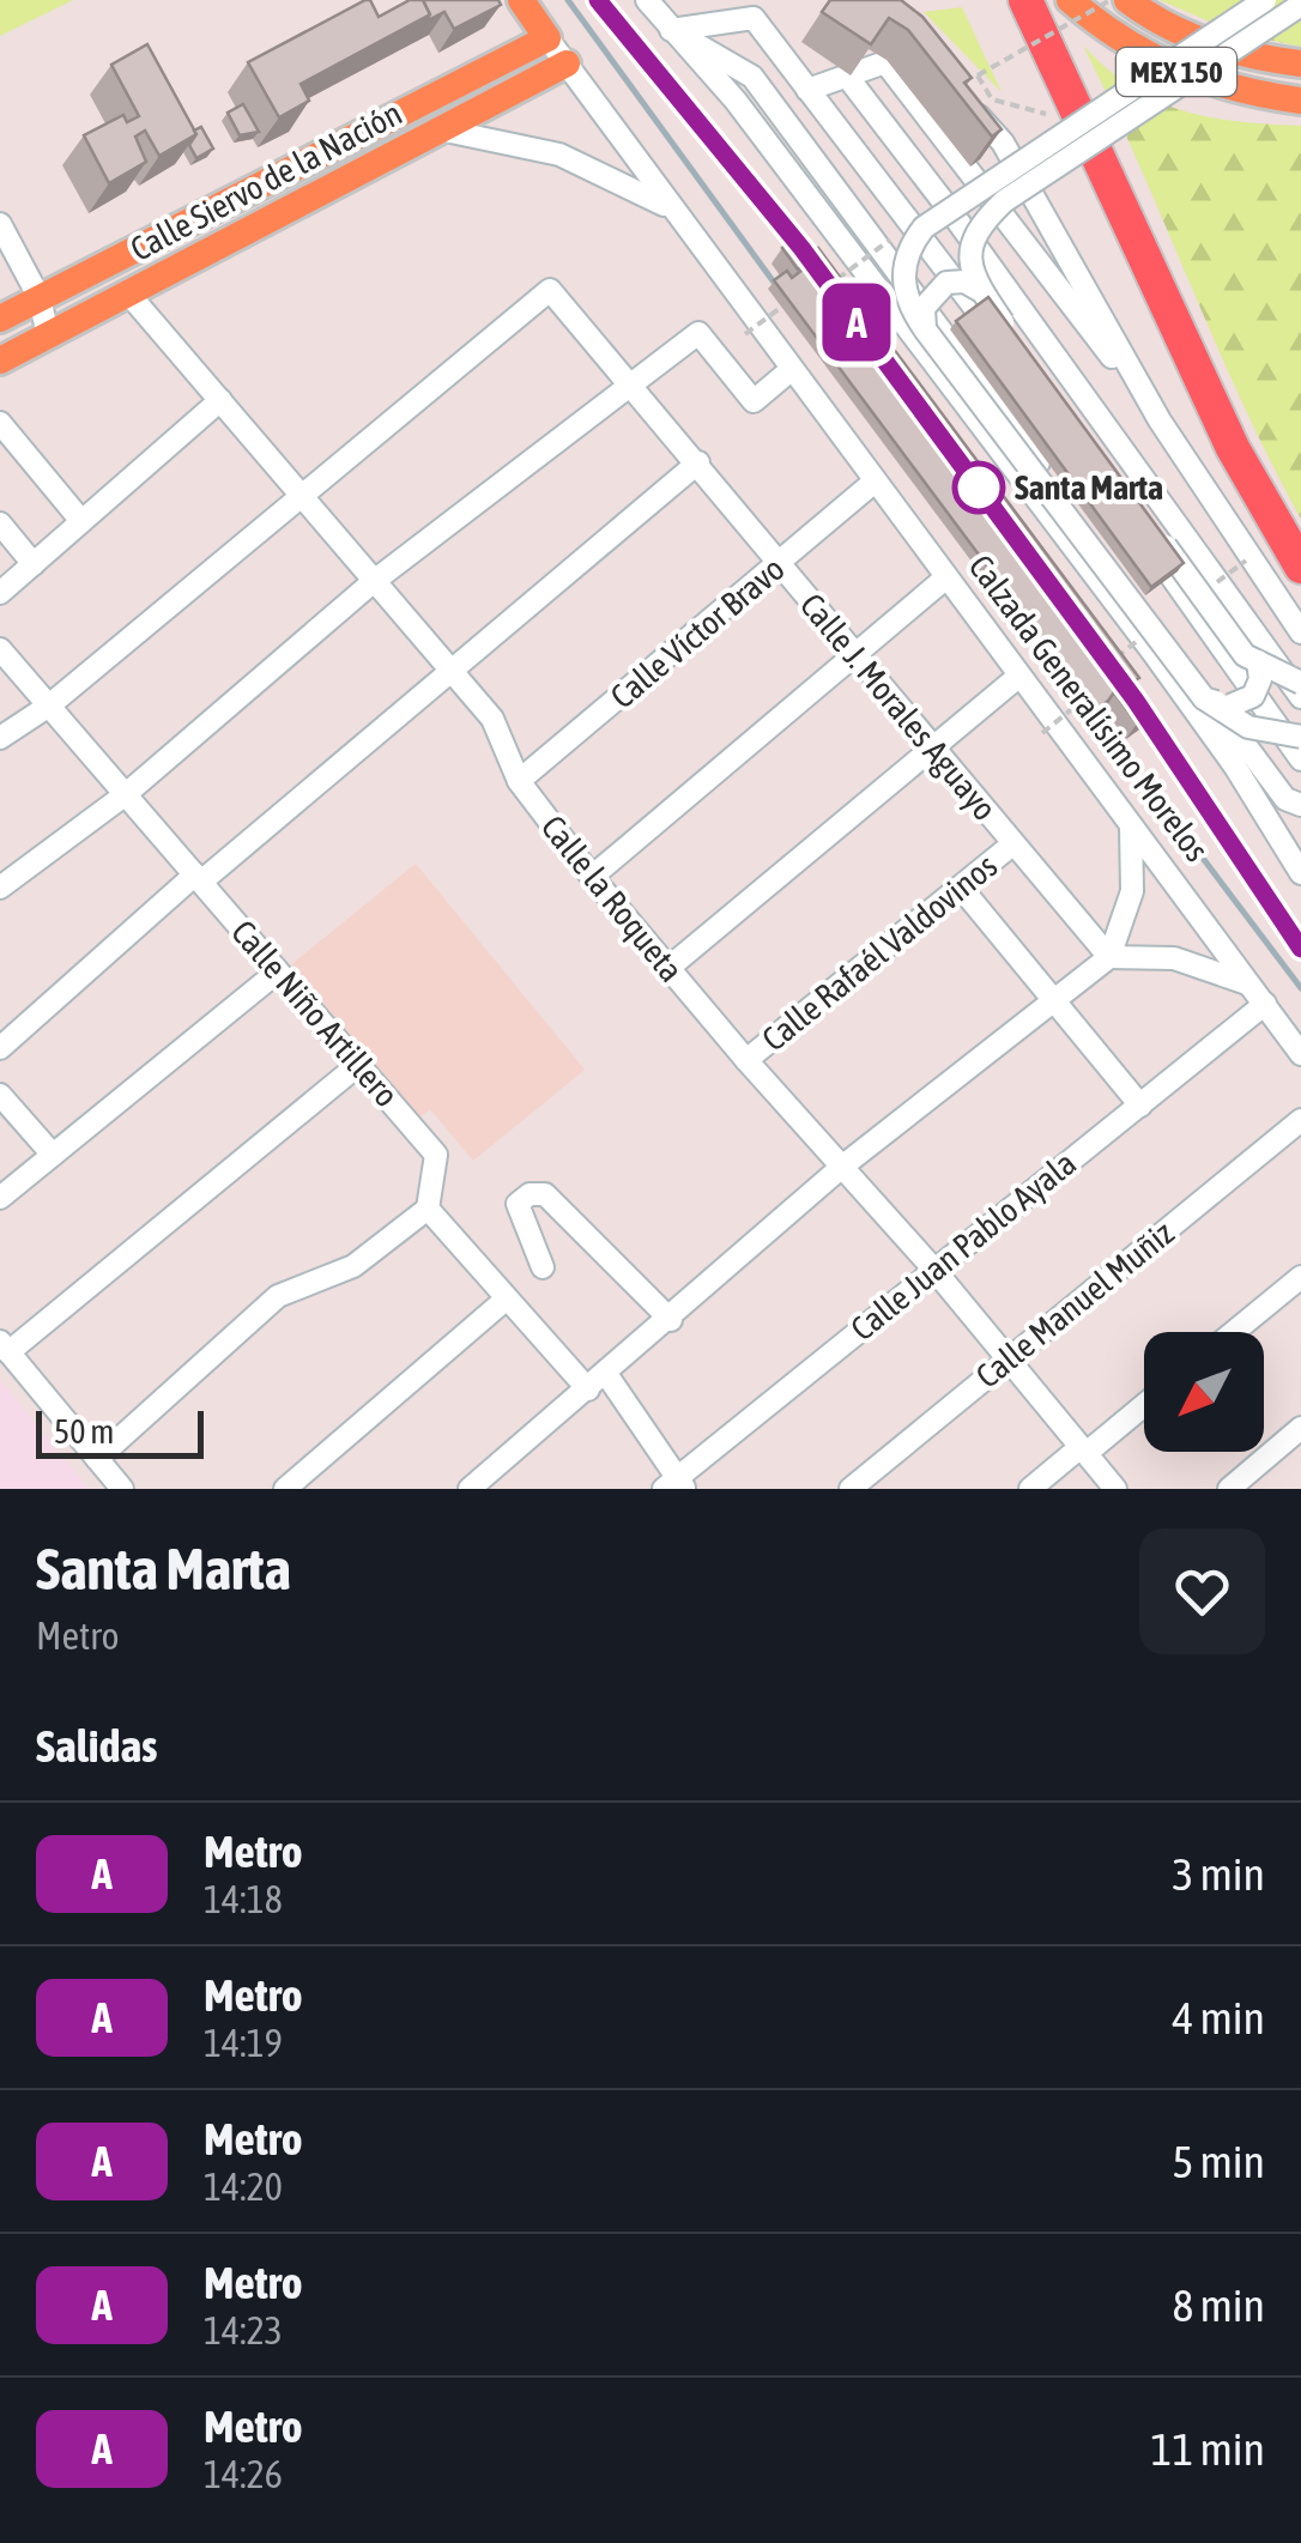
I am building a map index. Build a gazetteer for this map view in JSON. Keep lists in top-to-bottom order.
{
  "streets": {
    "main road": ["MEX 150", "Calle Siervo de la Nación", "Calzada Generalísimo Morelos"],
    "street": [
      "Calle Víctor Bravo",
      "Calle J. Morales Aguayo",
      "Calle la Roqueta",
      "Calle Rafaél Valdovinos",
      "Calle Niño Artillero",
      "Calle Juan Pablo Ayala",
      "Calle Manuel Muñiz"
    ]
  },
  "crossings": [
    ["Calle Siervo de la Nación", "Calzada Generalísimo Morelos"],
    ["Calle Siervo de la Nación", "Calle la Roqueta"],
    ["Calle Víctor Bravo", "Calle J. Morales Aguayo"],
    ["Calle Víctor Bravo", "Calzada Generalísimo Morelos"],
    ["Calle Víctor Bravo", "Calle la Roqueta"],
    ["Calle J. Morales Aguayo", "Calle la Roqueta"],
    ["Calle J. Morales Aguayo", "Calle Rafaél Valdovinos"],
    ["Calzada Generalísimo Morelos", "Calle Juan Pablo Ayala"],
    ["Calle la Roqueta", "Calle Rafaél Valdovinos"],
    ["Calle la Roqueta", "Calle Juan Pablo Ayala"],
    ["Calle la Roqueta", "Calle Manuel Muñiz"]
  ],
  "places": ["Santa Marta"],
  "lines": ["metro line A"],
  "scale_bar": "50 m",
  "north": "bottom left",
  "page": {
    "on_map": "A",
    "scale": "50 m",
    "heading": [
      ["Santa Marta", "Metro"],
      "Salidas"
    ],
    "list": [
      {
        "mark": "A",
        "name": "Metro",
        "note": "14:18",
        "value": "3 min"
      },
      {
        "mark": "A",
        "name": "Metro",
        "note": "14:19",
        "value": "4 min"
      },
      {
        "mark": "A",
        "name": "Metro",
        "note": "14:20",
        "value": "5 min"
      },
      {
        "mark": "A",
        "name": "Metro",
        "note": "14:23",
        "value": "8 min"
      },
      {
        "mark": "A",
        "name": "Metro",
        "note": "14:26",
        "value": "11 min"
      }
    ]
  }
}
